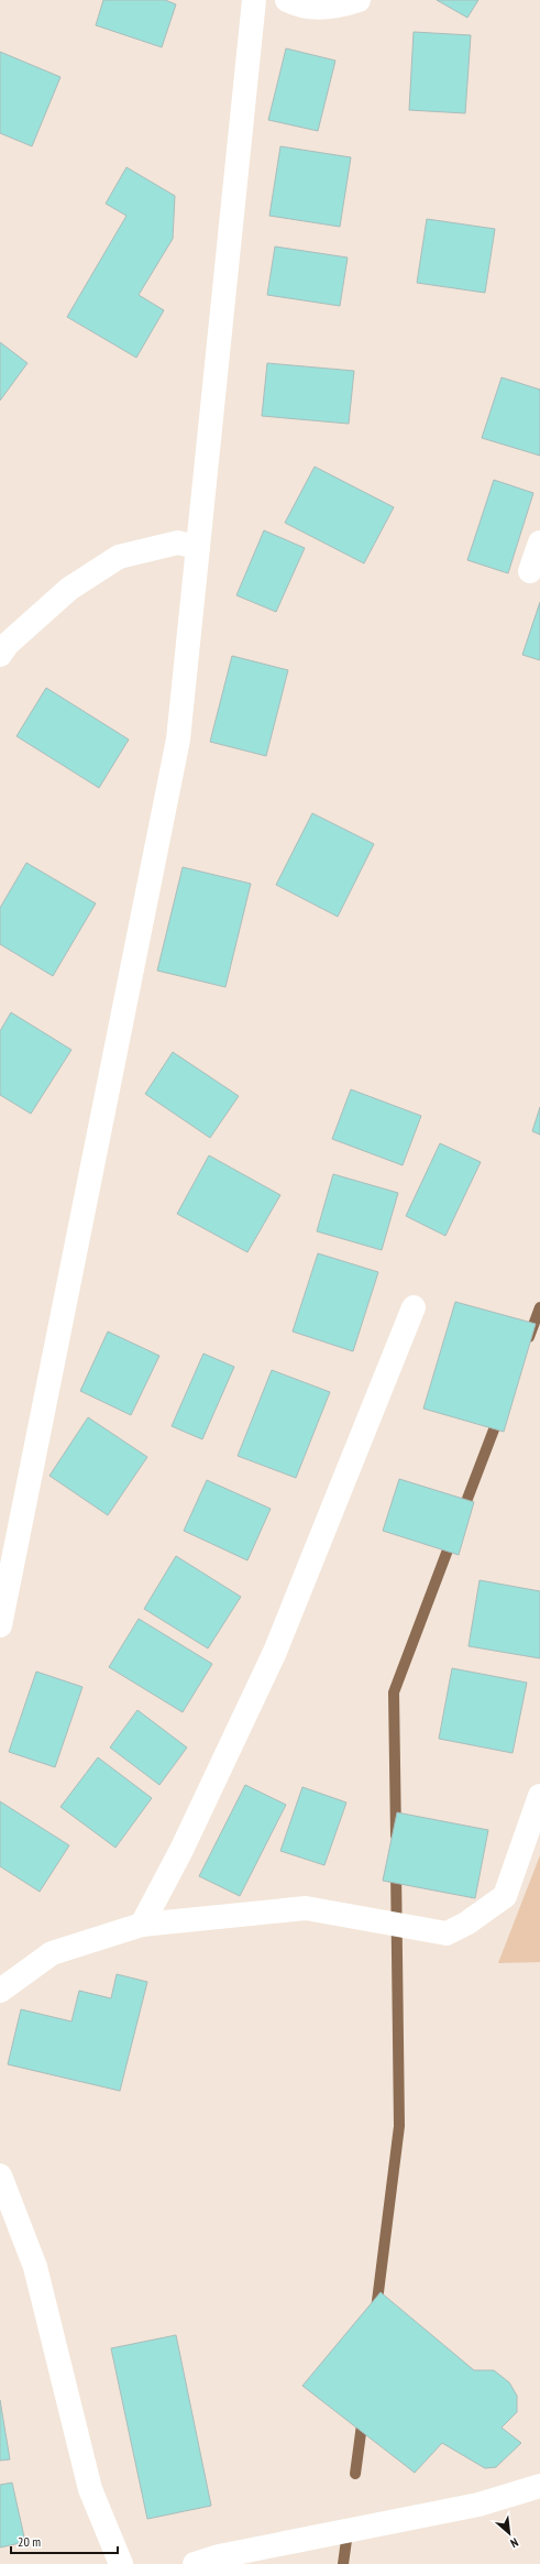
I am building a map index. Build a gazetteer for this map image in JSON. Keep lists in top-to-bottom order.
{
  "scale_bar": "20 m",
  "north": "bottom right"
}
